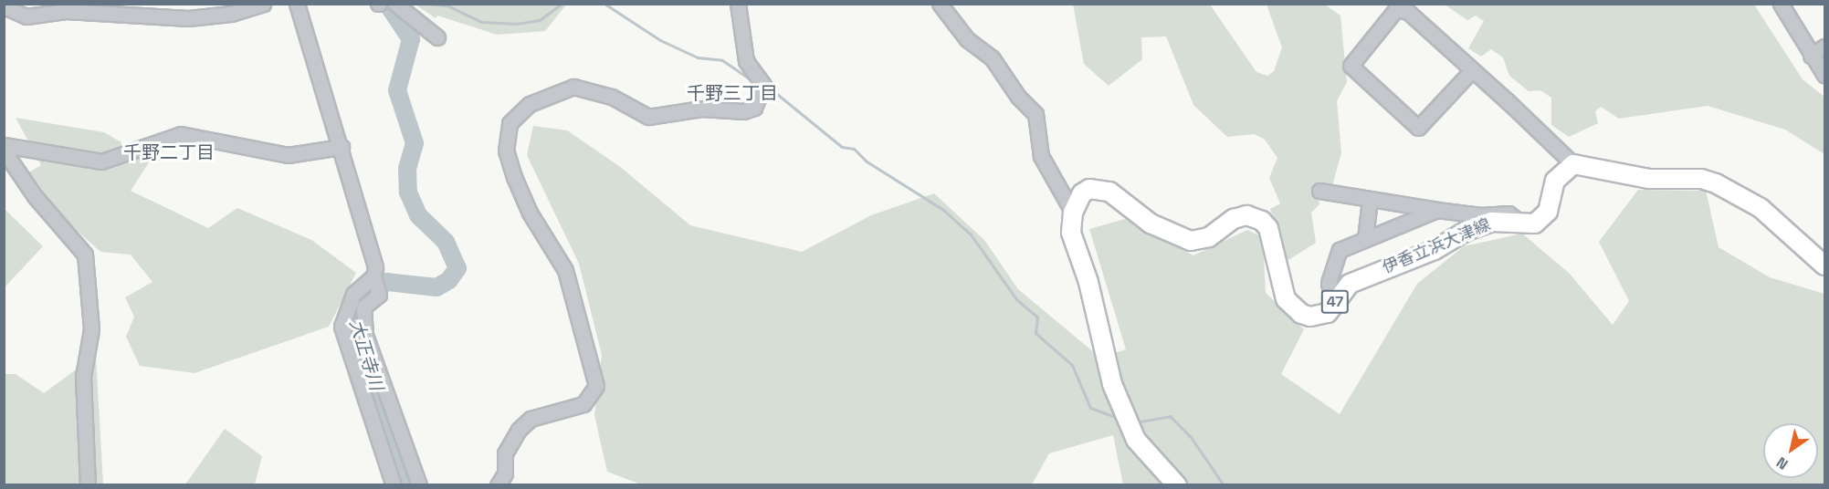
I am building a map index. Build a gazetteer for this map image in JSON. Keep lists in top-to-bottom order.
{
  "streets": {
    "main road": ["伊香立浜大津線", "47"]
  },
  "crossings": [
    ["伊香立浜大津線", "47"]
  ],
  "districts": ["千野三丁目", "千野二丁目"],
  "water": ["大正寺川"],
  "north": "bottom left"
}
